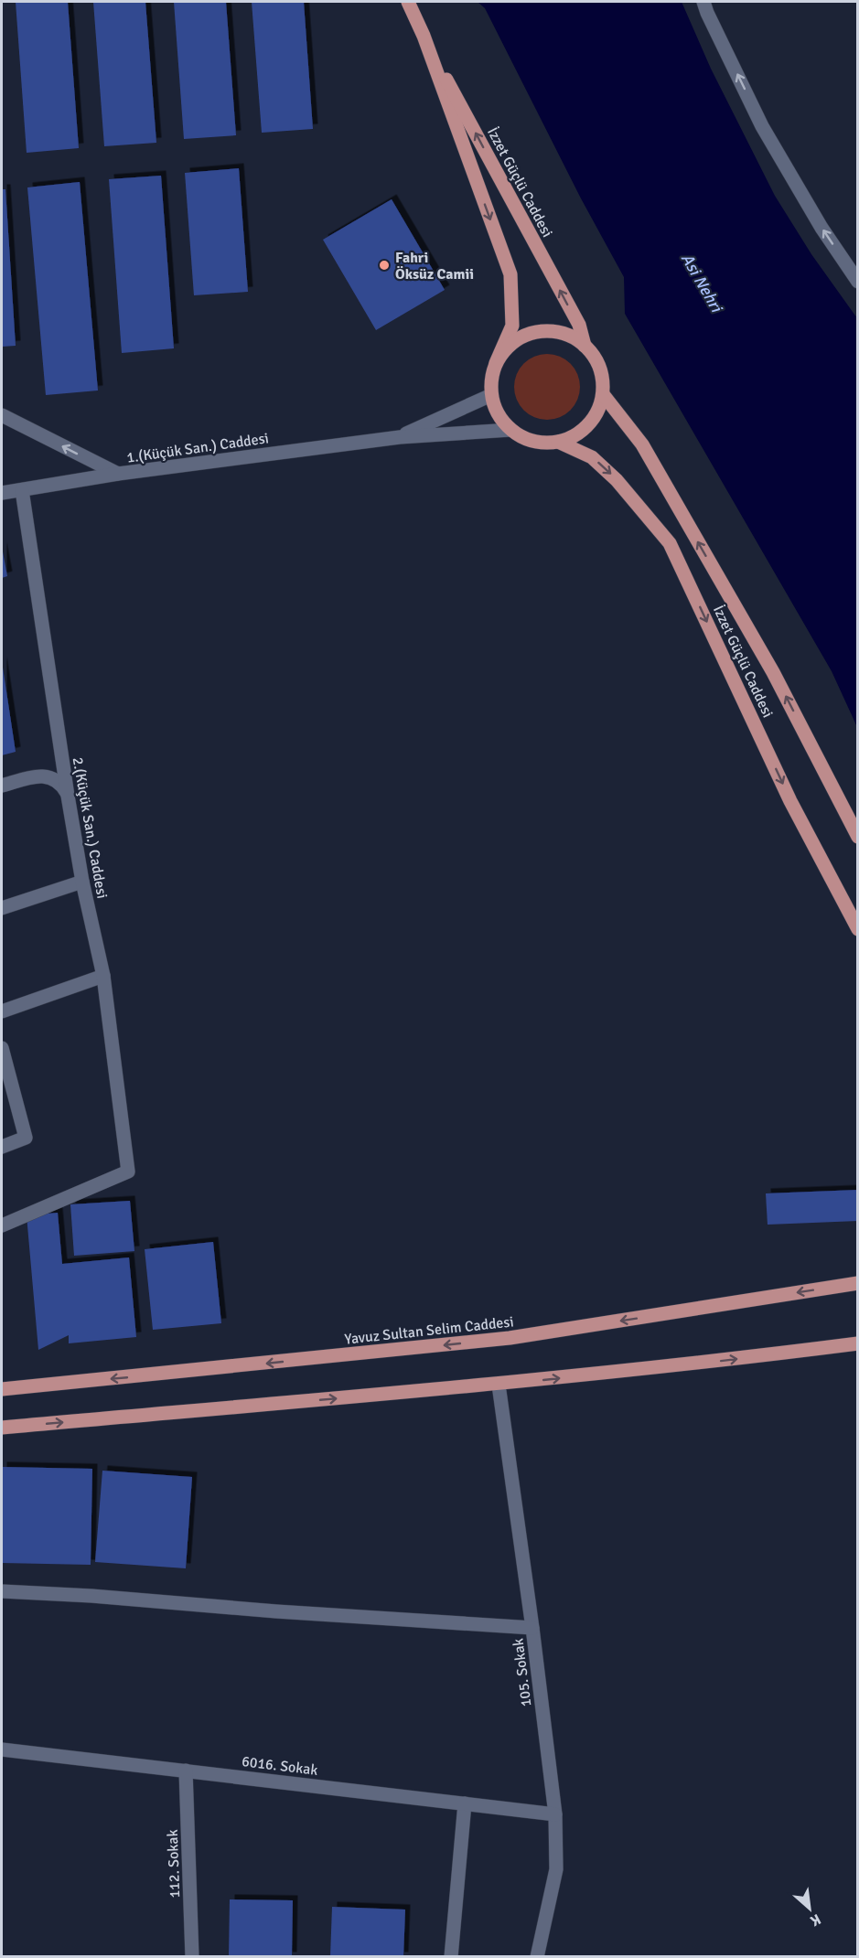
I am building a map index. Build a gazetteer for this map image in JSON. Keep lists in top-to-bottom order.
{
  "streets": {
    "main road": ["İzzet Güçlü Caddesi", "Yavuz Sultan Selim Caddesi"],
    "street": [
      "1.(Küçük San.) Caddesi",
      "2.(Küçük San.) Caddesi",
      "105. Sokak",
      "6016. Sokak",
      "112. Sokak"
    ]
  },
  "crossings": [
    ["İzzet Güçlü Caddesi", "1.(Küçük San.) Caddesi"],
    ["1.(Küçük San.) Caddesi", "2.(Küçük San.) Caddesi"],
    ["105. Sokak", "6016. Sokak"],
    ["6016. Sokak", "112. Sokak"]
  ],
  "water": ["Asi Nehri"],
  "places": ["Fahri Öksüz Camii"],
  "north": "bottom right"
}
